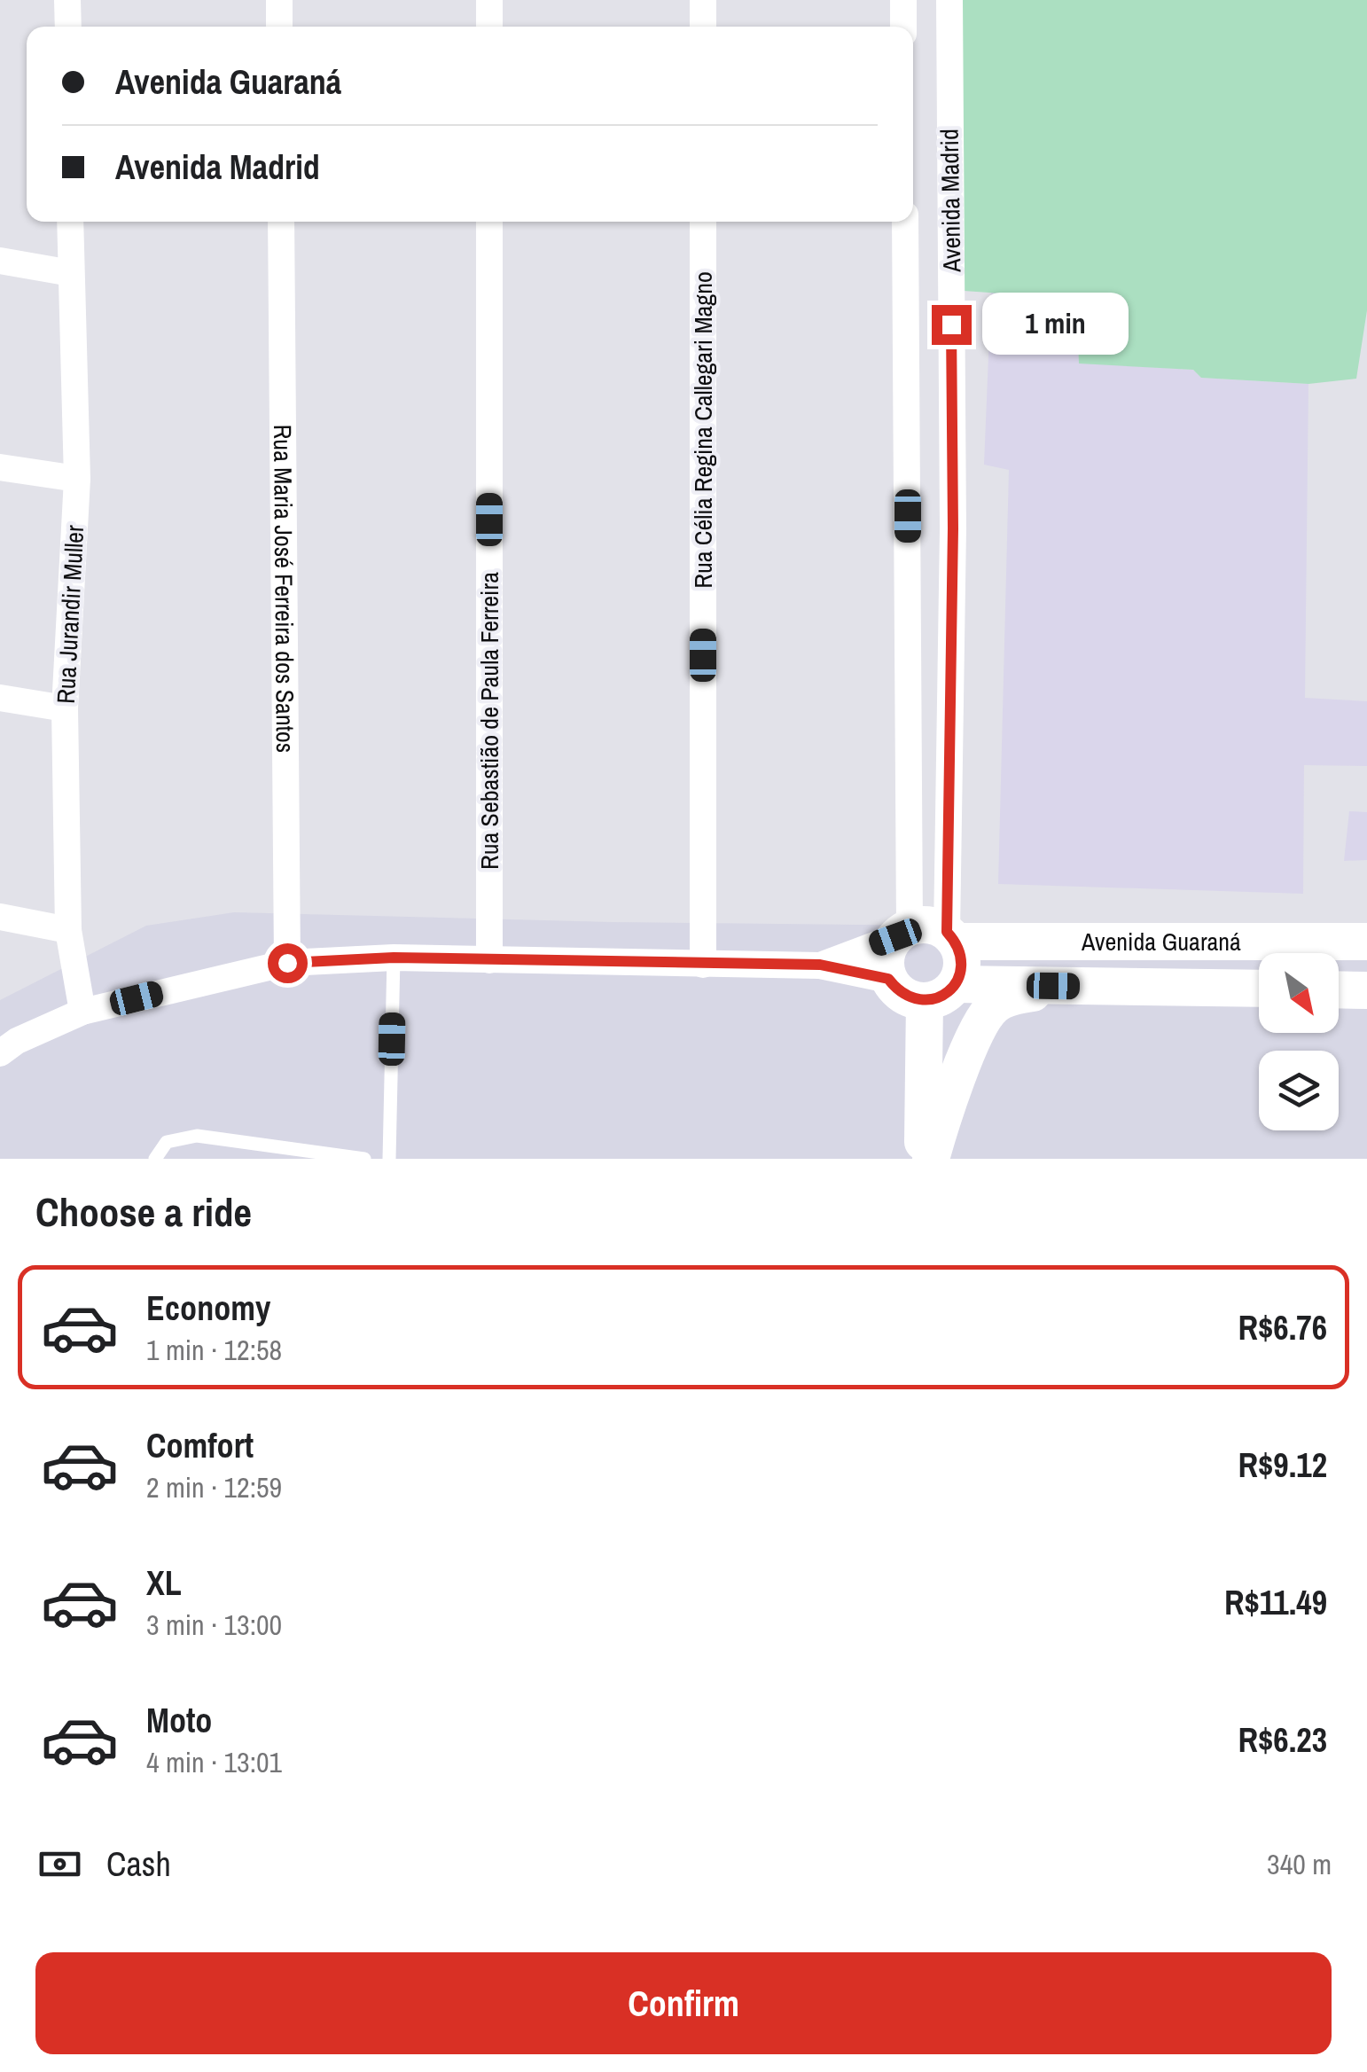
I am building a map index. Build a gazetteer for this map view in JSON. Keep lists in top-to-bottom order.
{
  "streets": {
    "street": [
      "Avenida Madrid",
      "Rua Célia Regina Callegari Magno",
      "Rua Maria José Ferreira dos Santos",
      "Rua Jurandir Muller",
      "Rua Sebastião de Paula Ferreira",
      "Avenida Guaraná"
    ]
  },
  "crossings": [
    ["Avenida Madrid", "Avenida Guaraná"],
    ["Rua Célia Regina Callegari Magno", "Avenida Guaraná"],
    ["Rua Maria José Ferreira dos Santos", "Avenida Guaraná"],
    ["Rua Jurandir Muller", "Avenida Guaraná"],
    ["Rua Sebastião de Paula Ferreira", "Avenida Guaraná"]
  ],
  "north": "bottom right",
  "page": {
    "banner": ["Avenida Guaraná", "Avenida Madrid"],
    "bubble": "1 min",
    "heading": "Choose a ride",
    "list": [
      {
        "name": "Economy",
        "note": "1 min · 12:58",
        "value": "R$6.76"
      },
      {
        "name": "Comfort",
        "note": "2 min · 12:59",
        "value": "R$9.12"
      },
      {
        "name": "XL",
        "note": "3 min · 13:00",
        "value": "R$11.49"
      },
      {
        "name": "Moto",
        "note": "4 min · 13:01",
        "value": "R$6.23"
      }
    ],
    "pay": ["Cash", "340 m"],
    "buttons": "Confirm"
  }
}
